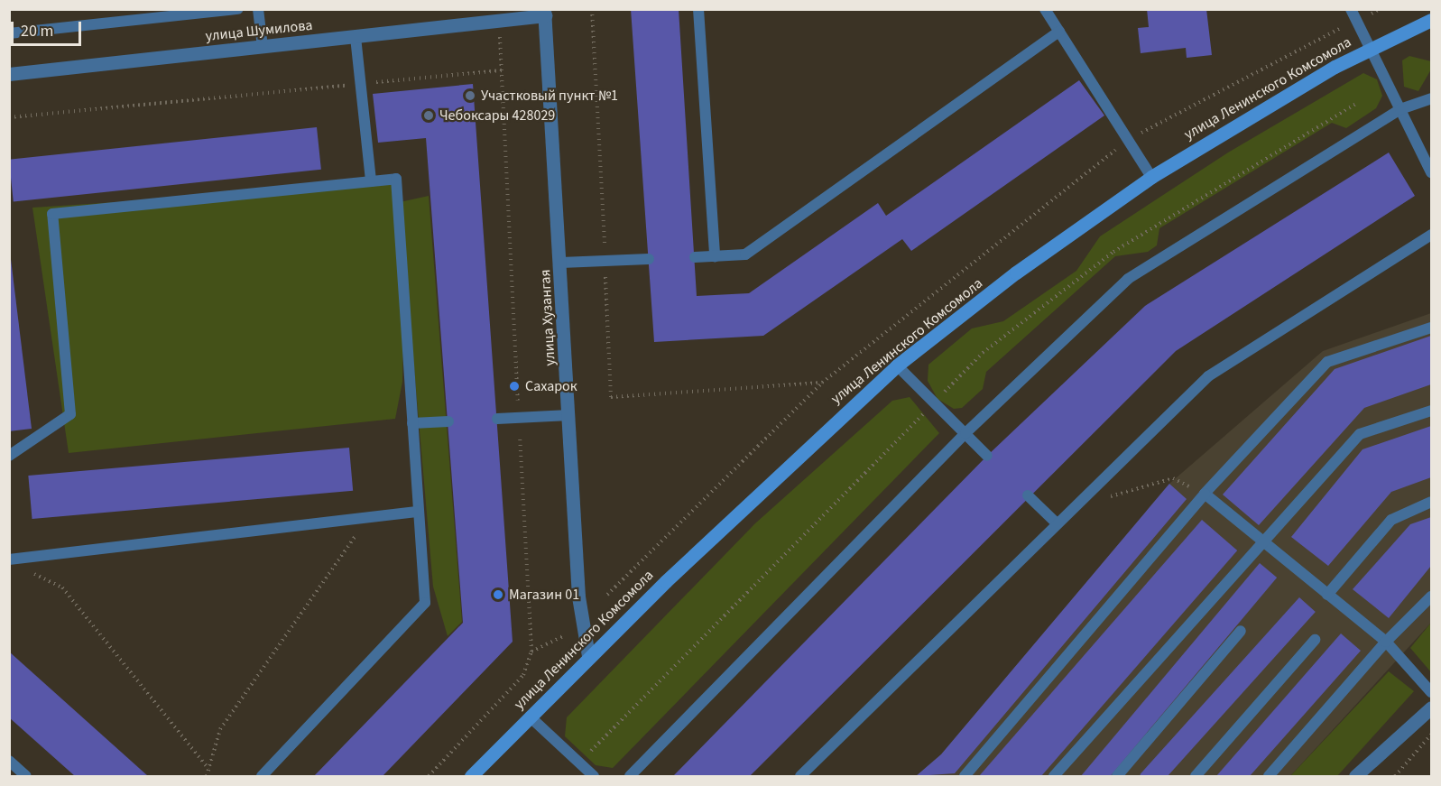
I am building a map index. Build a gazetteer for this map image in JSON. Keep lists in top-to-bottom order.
{
  "streets": {
    "main road": ["улица Ленинского Комсомола"],
    "street": ["улица Шумилова", "улица Хузангая"]
  },
  "crossings": [
    ["улица Шумилова", "улица Хузангая"],
    ["улица Ленинского Комсомола", "улица Хузангая"]
  ],
  "places": [
    "Участковый пункт №1",
    "Чебоксары 428029",
    "Сахарок",
    "Магазин 01"
  ],
  "scale_bar": "20 m"
}
